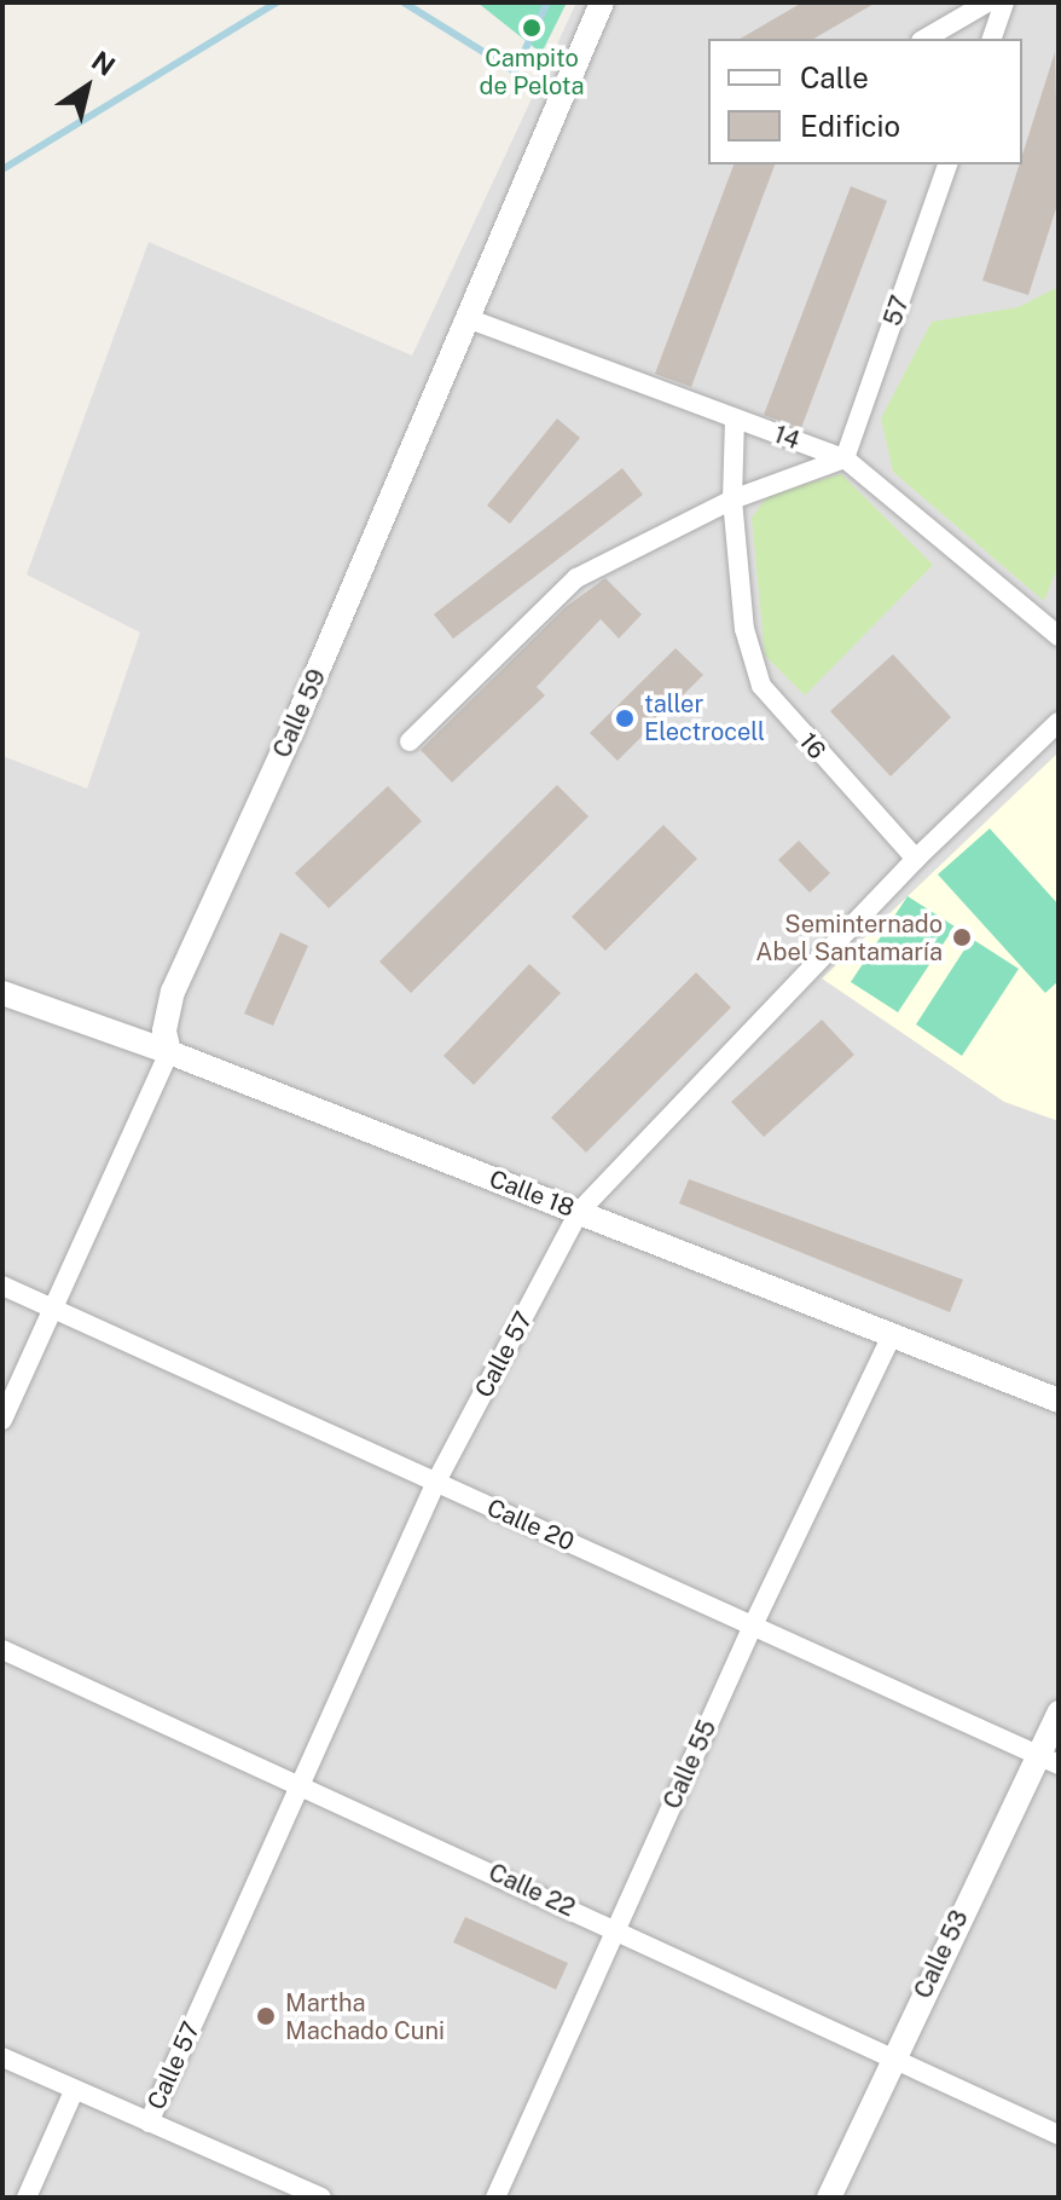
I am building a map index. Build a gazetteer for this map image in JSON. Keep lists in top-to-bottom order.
{
  "streets": {
    "street": [
      "57",
      "14",
      "Calle 59",
      "16",
      "Calle 18",
      "Calle 57",
      "Calle 20",
      "Calle 55",
      "Calle 22",
      "Calle 53"
    ]
  },
  "crossings": [
    ["57", "14"],
    ["14", "Calle 59"],
    ["14", "16"],
    ["Calle 59", "Calle 18"],
    ["Calle 59", "Calle 20"],
    ["16", "Calle 57"],
    ["Calle 18", "Calle 57"],
    ["Calle 18", "Calle 55"],
    ["Calle 57", "Calle 20"],
    ["Calle 57", "Calle 22"],
    ["Calle 20", "Calle 55"],
    ["Calle 20", "Calle 53"],
    ["Calle 55", "Calle 22"],
    ["Calle 22", "Calle 53"]
  ],
  "places": [
    "Campito de Pelota",
    "taller Electrocell",
    "Seminternado Abel Santamaría",
    "Martha Machado Cuni"
  ],
  "legend": ["Calle", "Edificio"],
  "north": "top right"
}
